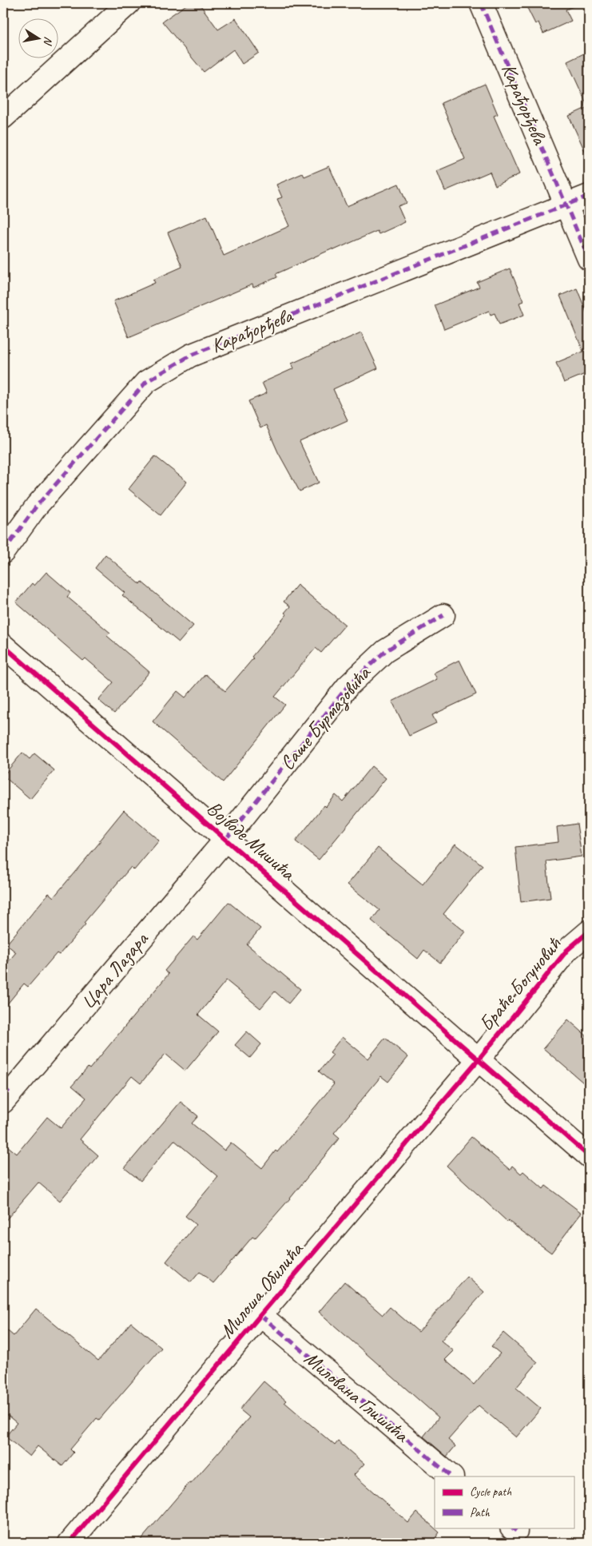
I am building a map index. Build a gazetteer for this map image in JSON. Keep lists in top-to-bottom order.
{
  "streets": {
    "street": [
      "Карађорђева",
      "Саше Бурмазовића",
      "Војводе Мишића",
      "Цара Лазара",
      "Браће Богуновић",
      "Милоша Обилића",
      "Милована Глишића"
    ]
  },
  "crossings": [
    ["Саше Бурмазовића", "Војводе Мишића"],
    ["Саше Бурмазовића", "Цара Лазара"],
    ["Војводе Мишића", "Цара Лазара"],
    ["Војводе Мишића", "Браће Богуновић"],
    ["Војводе Мишића", "Милоша Обилића"],
    ["Браће Богуновић", "Милоша Обилића"],
    ["Милоша Обилића", "Милована Глишића"]
  ],
  "legend": ["Cycle path", "Path"],
  "north": "right"
}
